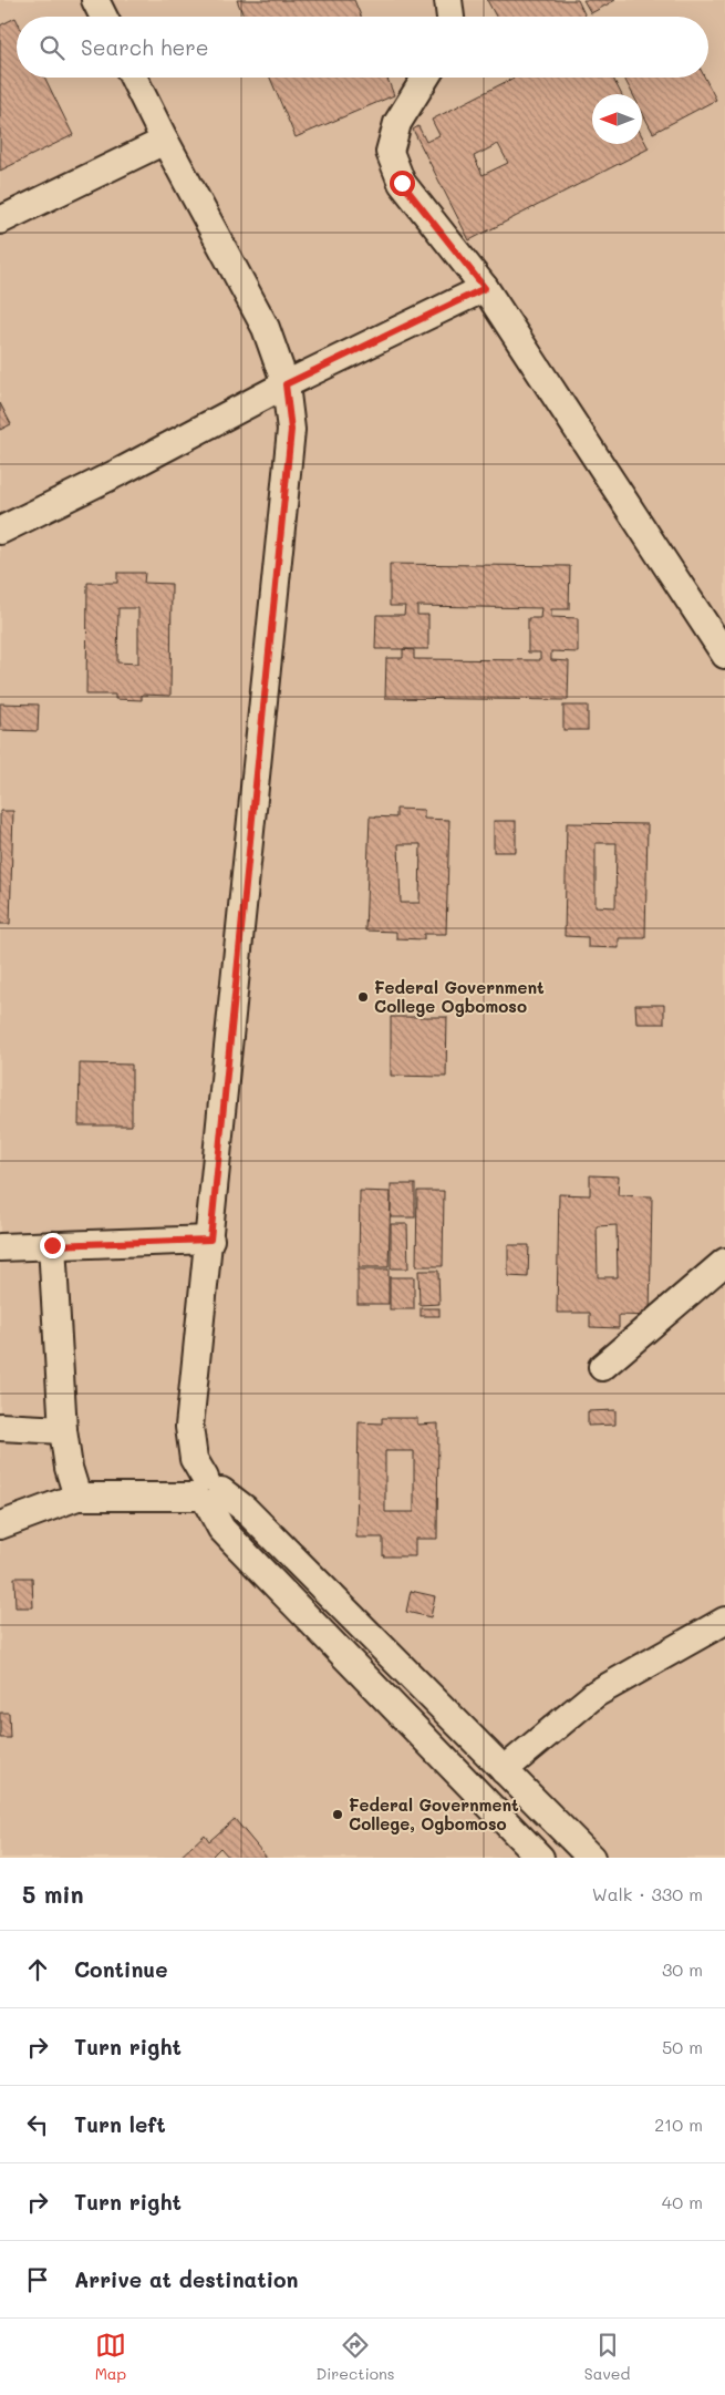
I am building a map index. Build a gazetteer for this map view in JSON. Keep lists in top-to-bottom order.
{
  "places": ["Federal Government College Ogbomoso", "Federal Government College, Ogbomoso"],
  "north": "left",
  "page": {
    "search": "Search here",
    "heading": ["5 min", "Walk · 330 m"],
    "list": [
      ["Continue", "30 m"],
      ["Turn right", "50 m"],
      ["Turn left", "210 m"],
      ["Turn right", "40 m"],
      "Arrive at destination"
    ],
    "nav": ["Map", "Directions", "Saved"]
  }
}
